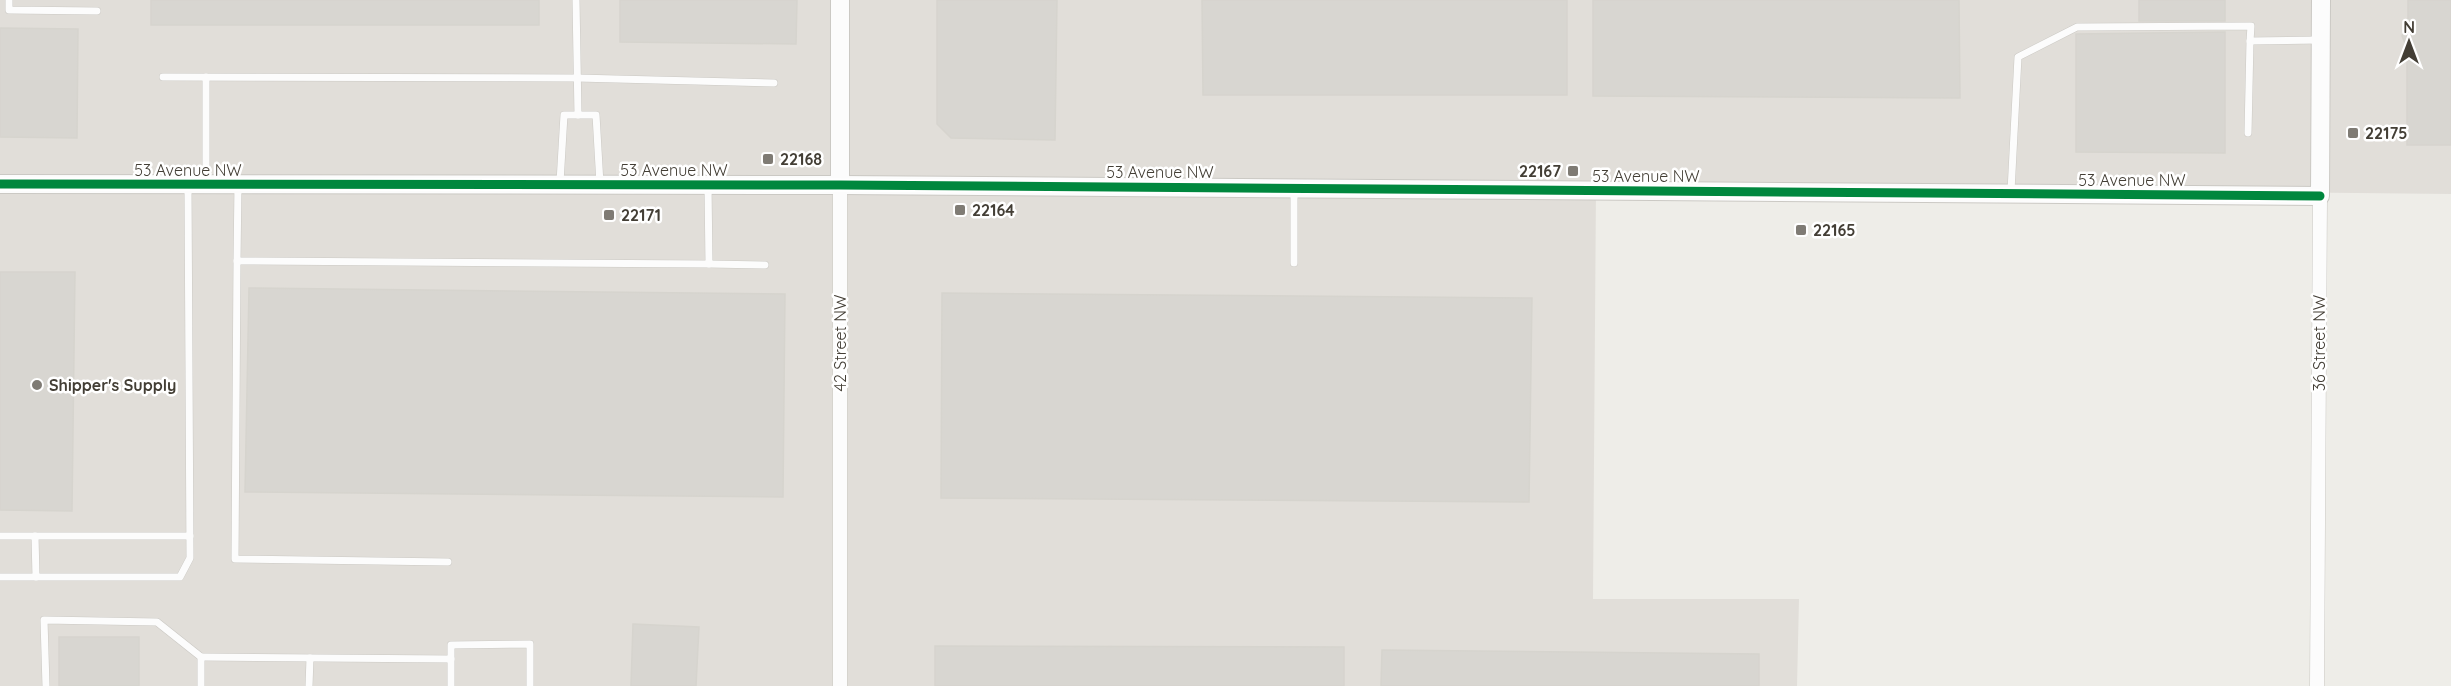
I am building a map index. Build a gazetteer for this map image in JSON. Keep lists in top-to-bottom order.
{
  "streets": {
    "street": ["53 Avenue NW", "42 Street NW", "36 Street NW"]
  },
  "crossings": [
    ["53 Avenue NW", "42 Street NW"],
    ["53 Avenue NW", "36 Street NW"]
  ],
  "places": {
    "transit": [
      "22175",
      "22168",
      "22167",
      "22164",
      "22171",
      "22165"
    ],
    "other": ["Shipper's Supply"]
  },
  "north": "top"
}
